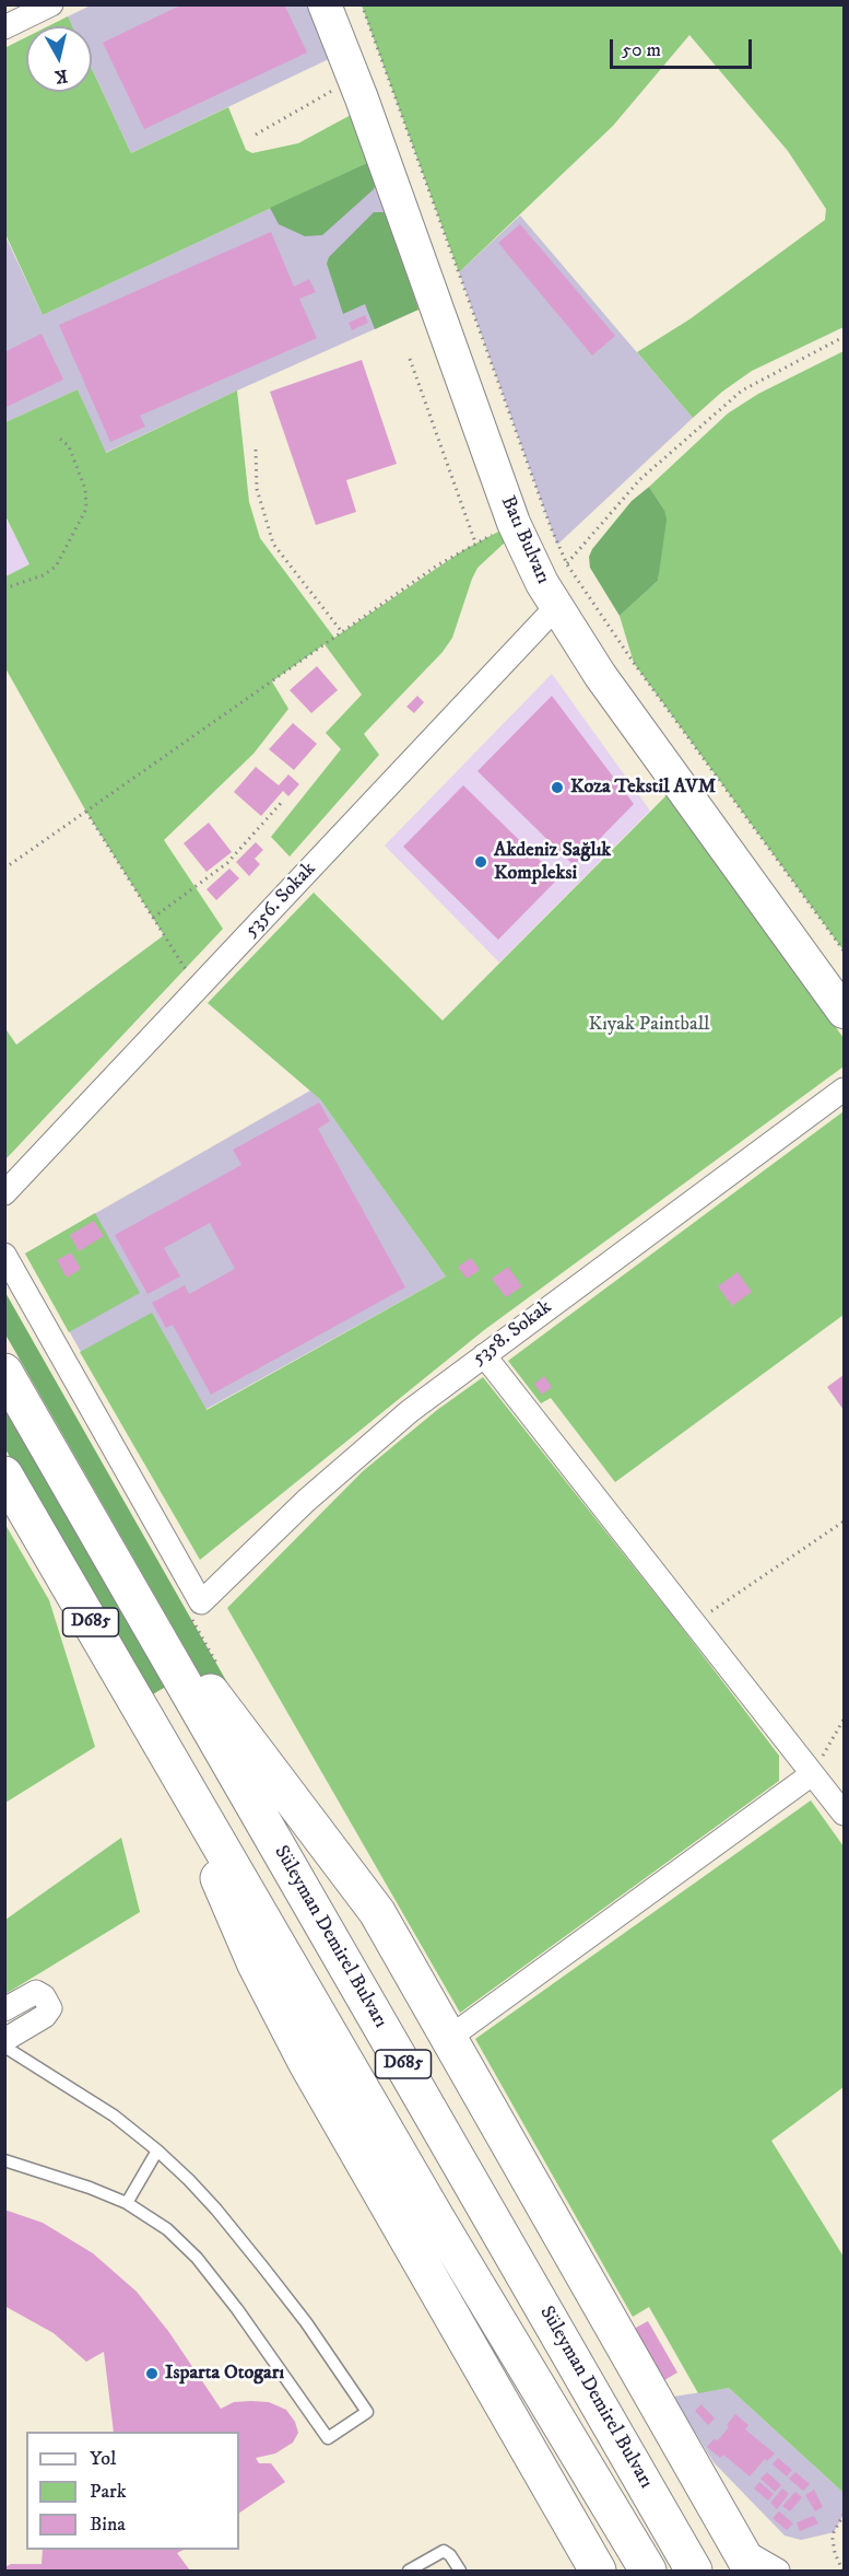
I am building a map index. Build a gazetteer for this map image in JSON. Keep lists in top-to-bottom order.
{
  "streets": {
    "highway": ["D685", "Süleyman Demirel Bulvarı"],
    "street": ["Batı Bulvarı", "5356. Sokak", "5358. Sokak"]
  },
  "crossings": [
    ["Batı Bulvarı", "5356. Sokak"]
  ],
  "parks": ["Kıyak Paintball"],
  "places": ["Koza Tekstil AVM", "Akdeniz Sağlık Kompleksi", "Isparta Otogarı"],
  "legend": ["Yol", "Park", "Bina"],
  "scale_bar": "50 m",
  "north": "bottom"
}
